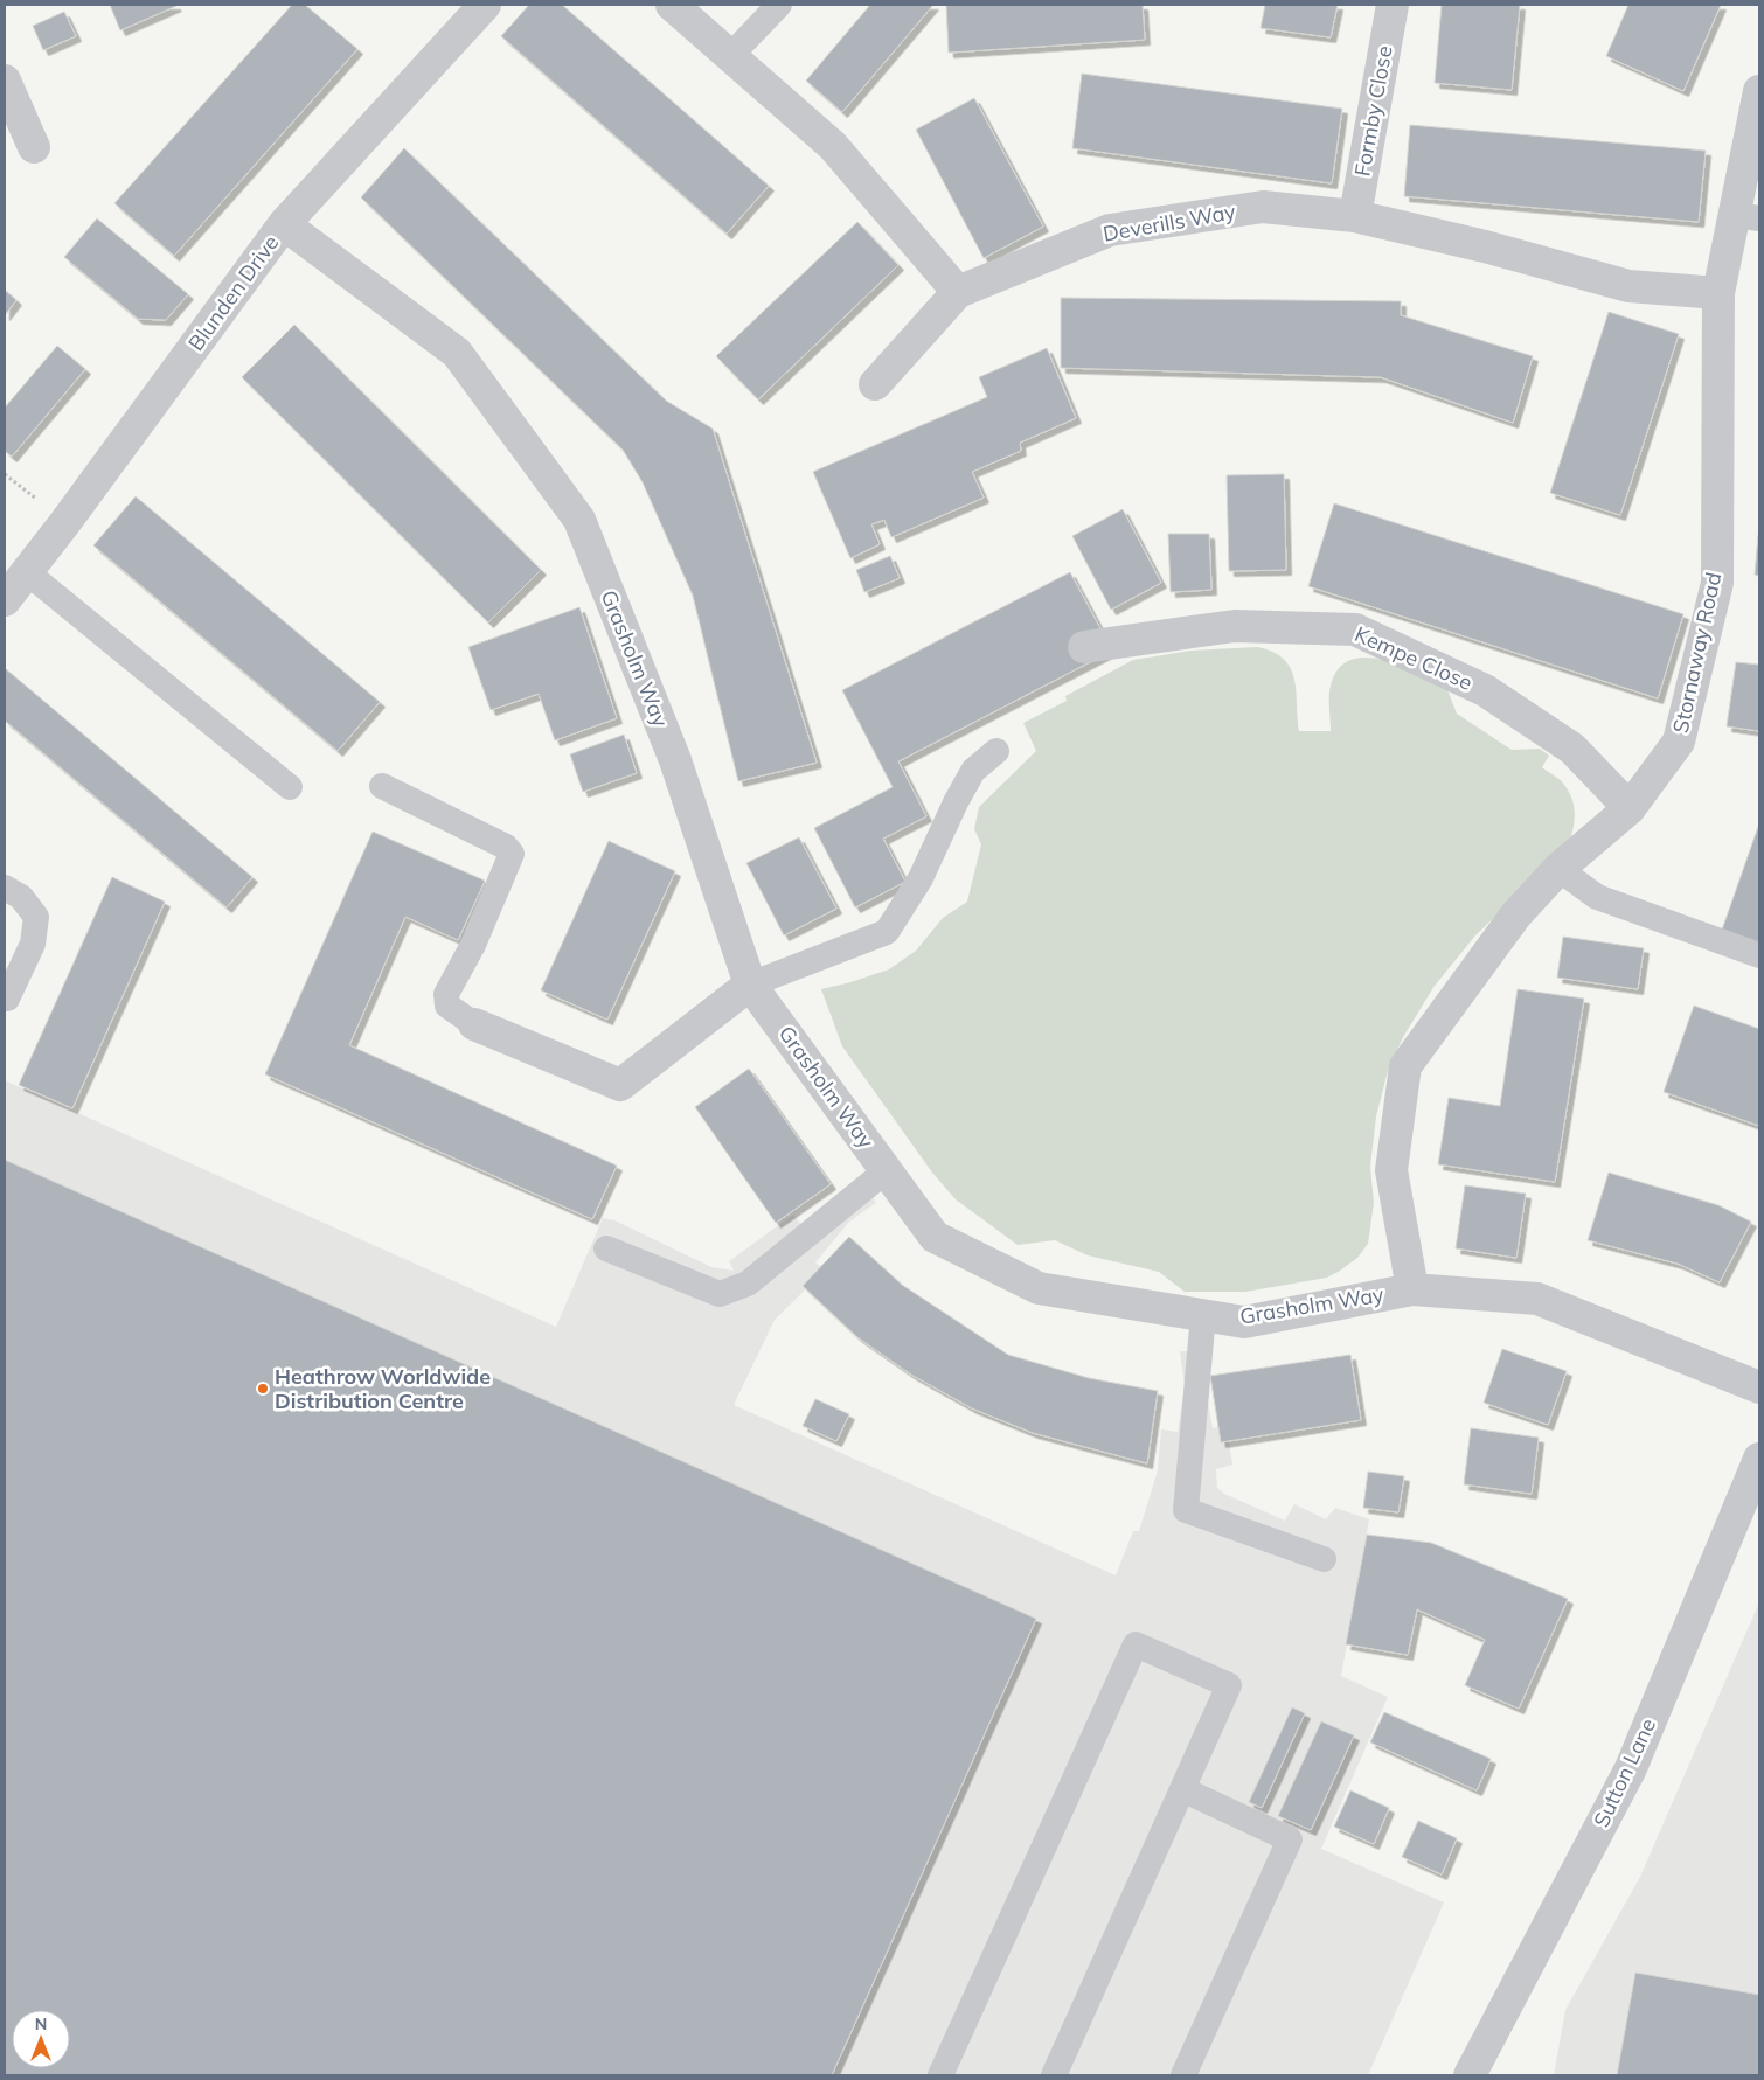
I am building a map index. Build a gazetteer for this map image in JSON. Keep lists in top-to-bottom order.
{
  "streets": {
    "street": [
      "Formby Close",
      "Deverills Way",
      "Blunden Drive",
      "Stornaway Road",
      "Grasholm Way",
      "Kempe Close",
      "Sutton Lane"
    ]
  },
  "crossings": [
    ["Formby Close", "Deverills Way"],
    ["Deverills Way", "Stornaway Road"],
    ["Blunden Drive", "Grasholm Way"],
    ["Stornaway Road", "Grasholm Way"],
    ["Stornaway Road", "Kempe Close"]
  ],
  "places": ["Heathrow Worldwide Distribution Centre"],
  "north": "top"
}
